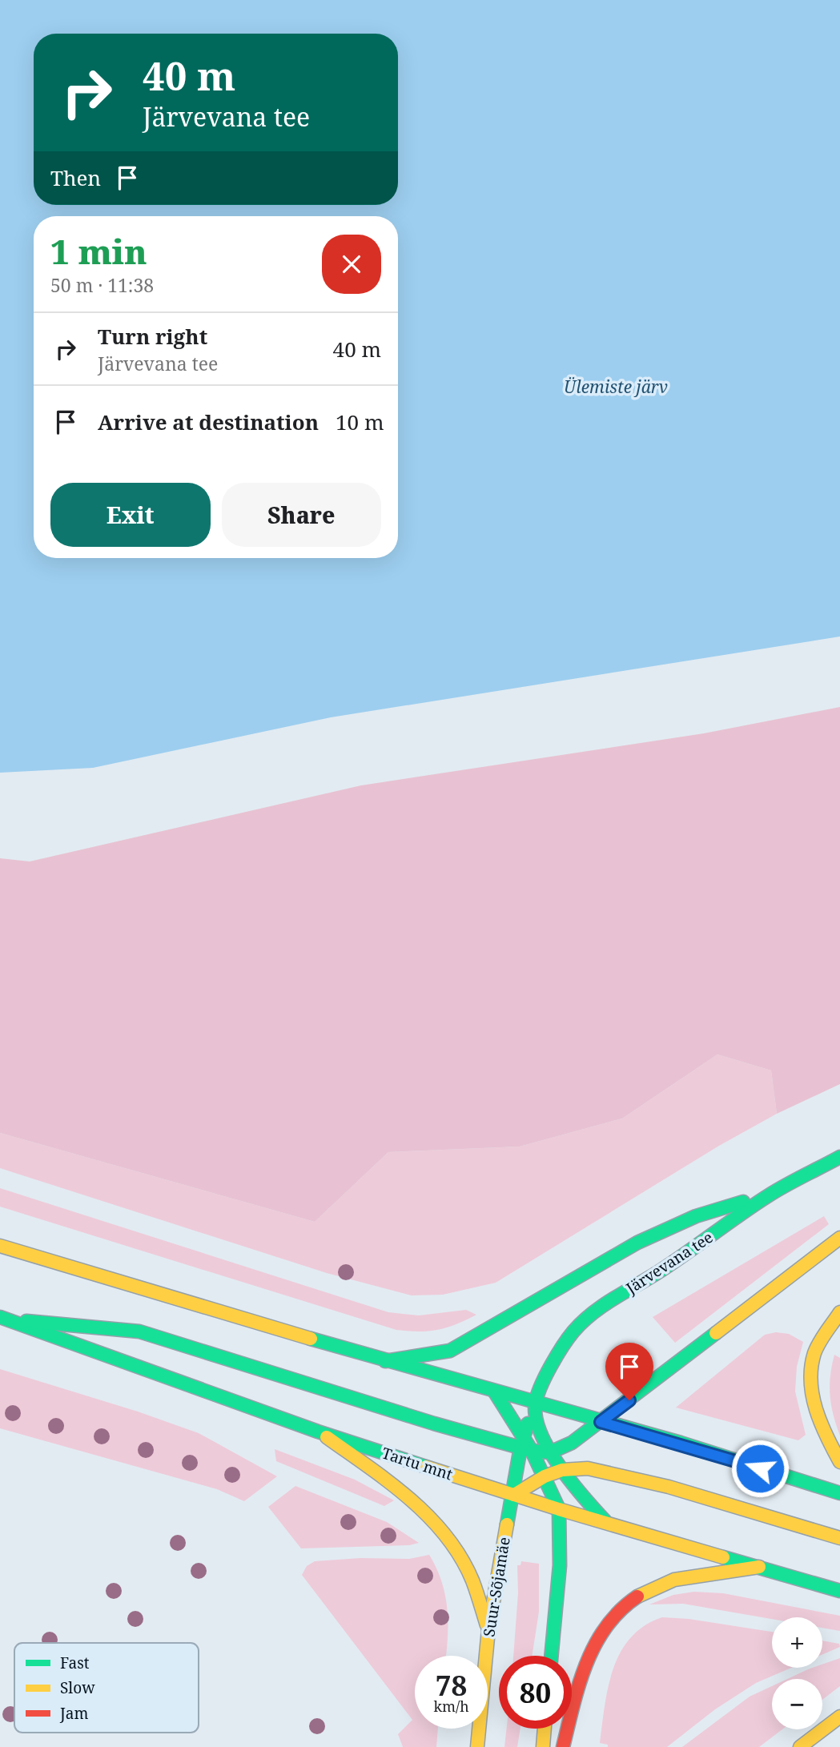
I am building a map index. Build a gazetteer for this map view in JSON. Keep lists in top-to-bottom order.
{
  "streets": {
    "main road": ["Järvevana tee", "Tartu mnt", "Suur-Sõjamäe"]
  },
  "crossings": [
    ["Järvevana tee", "Suur-Sõjamäe"],
    ["Tartu mnt", "Suur-Sõjamäe"]
  ],
  "water": ["Ülemiste järv"],
  "legend": ["Fast", "Slow", "Jam"],
  "page": {
    "turn": ["40 m", "Järvevana tee"],
    "then": "Then",
    "heading": ["1 min", "50 m · 11:38"],
    "list": [
      {
        "name": "Turn right",
        "note": "Järvevana tee",
        "value": "40 m"
      },
      {
        "name": "Arrive at destination",
        "value": "10 m"
      }
    ],
    "buttons": ["Exit", "Share"],
    "map_buttons": ["+", "−"],
    "speed": "78 km/h",
    "limit": "80"
  }
}
